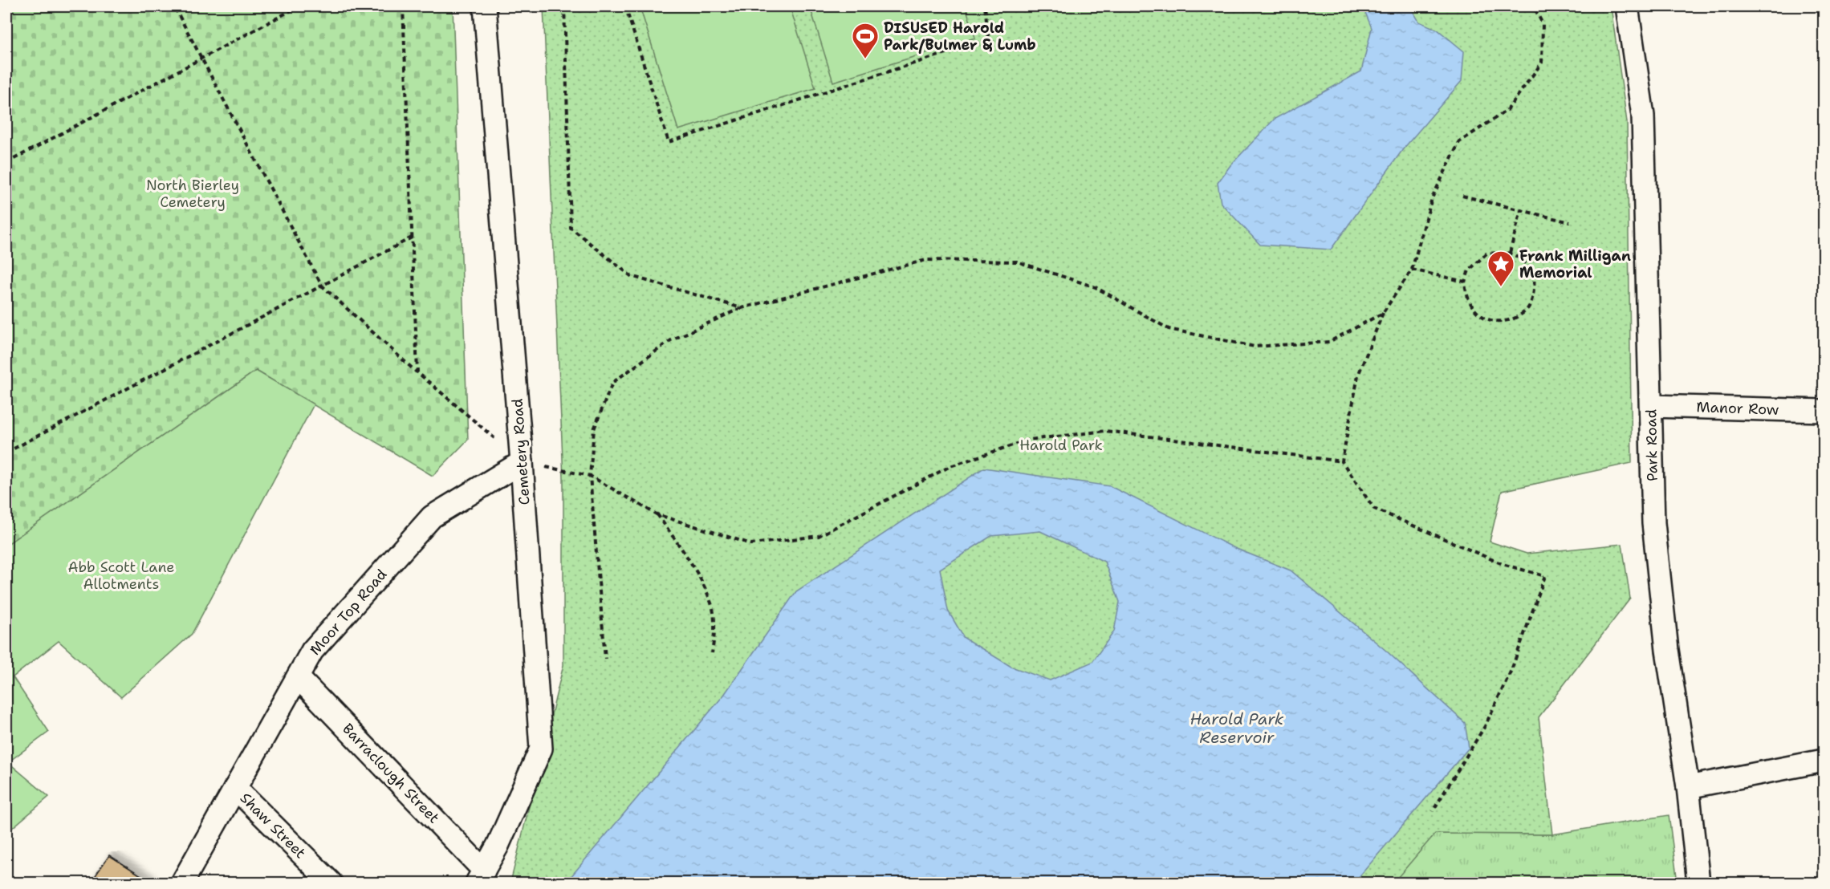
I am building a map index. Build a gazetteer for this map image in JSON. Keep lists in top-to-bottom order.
{
  "streets": {
    "street": [
      "Manor Row",
      "Park Road",
      "Cemetery Road",
      "Moor Top Road",
      "Barraclough Street",
      "Shaw Street"
    ]
  },
  "crossings": [
    ["Manor Row", "Park Road"],
    ["Cemetery Road", "Moor Top Road"],
    ["Cemetery Road", "Barraclough Street"],
    ["Moor Top Road", "Barraclough Street"],
    ["Moor Top Road", "Shaw Street"]
  ],
  "water": ["Harold Park Reservoir"],
  "parks": ["North Bierley Cemetery", "Harold Park", "Abb Scott Lane Allotments"],
  "places": {
    "sports": ["DISUSED Harold Park/Bulmer & Lumb"],
    "place": ["Frank Milligan Memorial"]
  }
}
